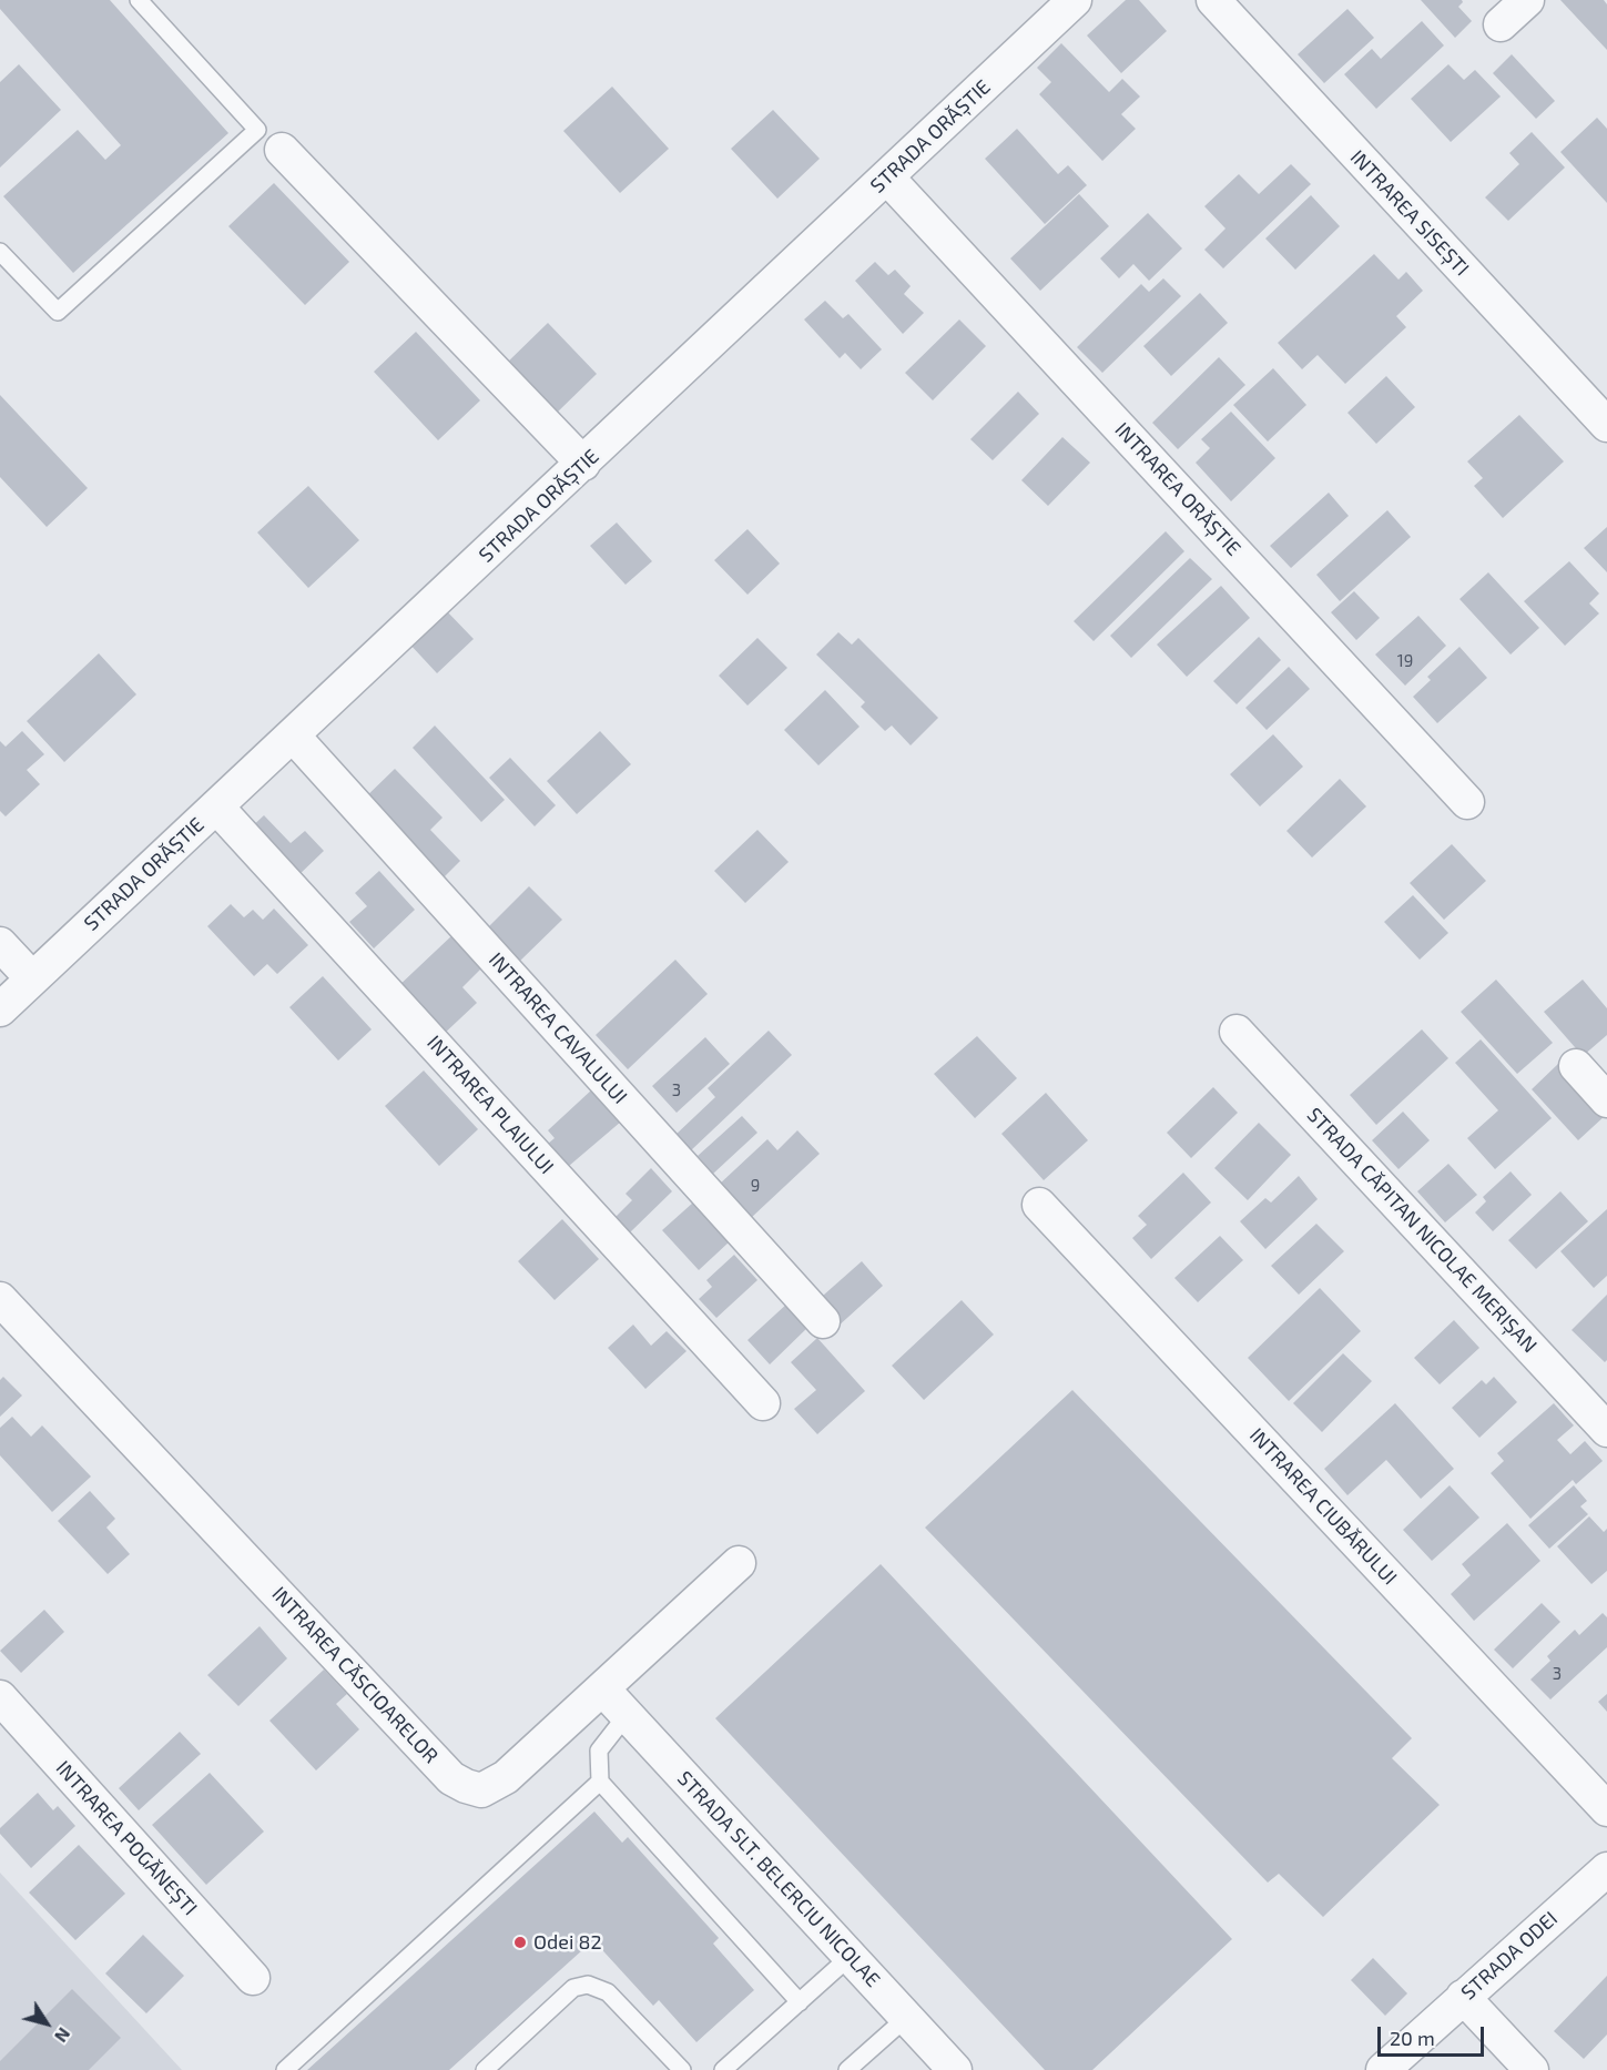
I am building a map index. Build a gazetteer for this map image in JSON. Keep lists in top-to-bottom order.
{
  "streets": {
    "street": [
      "STRADA ORĂȘTIE",
      "INTRAREA SISEȘTI",
      "INTRAREA ORĂȘTIE",
      "INTRAREA CAVALULUI",
      "INTRAREA PLAIULUI",
      "STRADA CĂPITAN NICOLAE MERIȘAN",
      "INTRAREA CIUBĂRULUI",
      "INTRAREA CĂSCIOARELOR",
      "INTRAREA POGĂNEȘTI",
      "STRADA SLT. BELERCIU NICOLAE",
      "STRADA ODEI"
    ]
  },
  "crossings": [
    ["STRADA ORĂȘTIE", "INTRAREA ORĂȘTIE"],
    ["STRADA ORĂȘTIE", "INTRAREA CAVALULUI"],
    ["STRADA ORĂȘTIE", "INTRAREA PLAIULUI"],
    ["INTRAREA CĂSCIOARELOR", "STRADA SLT. BELERCIU NICOLAE"]
  ],
  "places": ["Odei 82"],
  "house_numbers": [
    "19",
    "3",
    "9",
    "3"
  ],
  "scale_bar": "20 m",
  "north": "bottom right"
}
